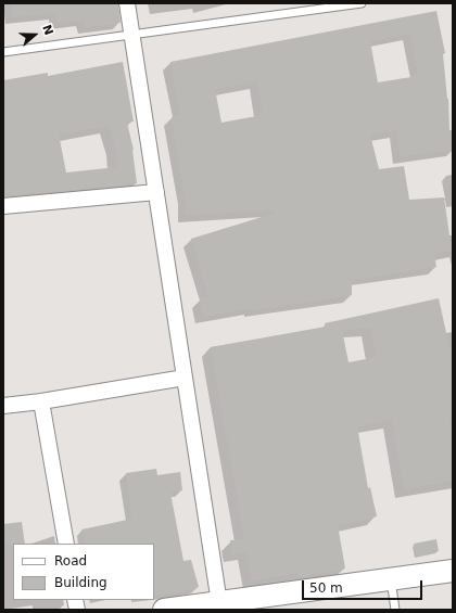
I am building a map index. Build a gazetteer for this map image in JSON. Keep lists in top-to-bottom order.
{
  "legend": ["Road", "Building"],
  "scale_bar": "50 m",
  "north": "right"
}
